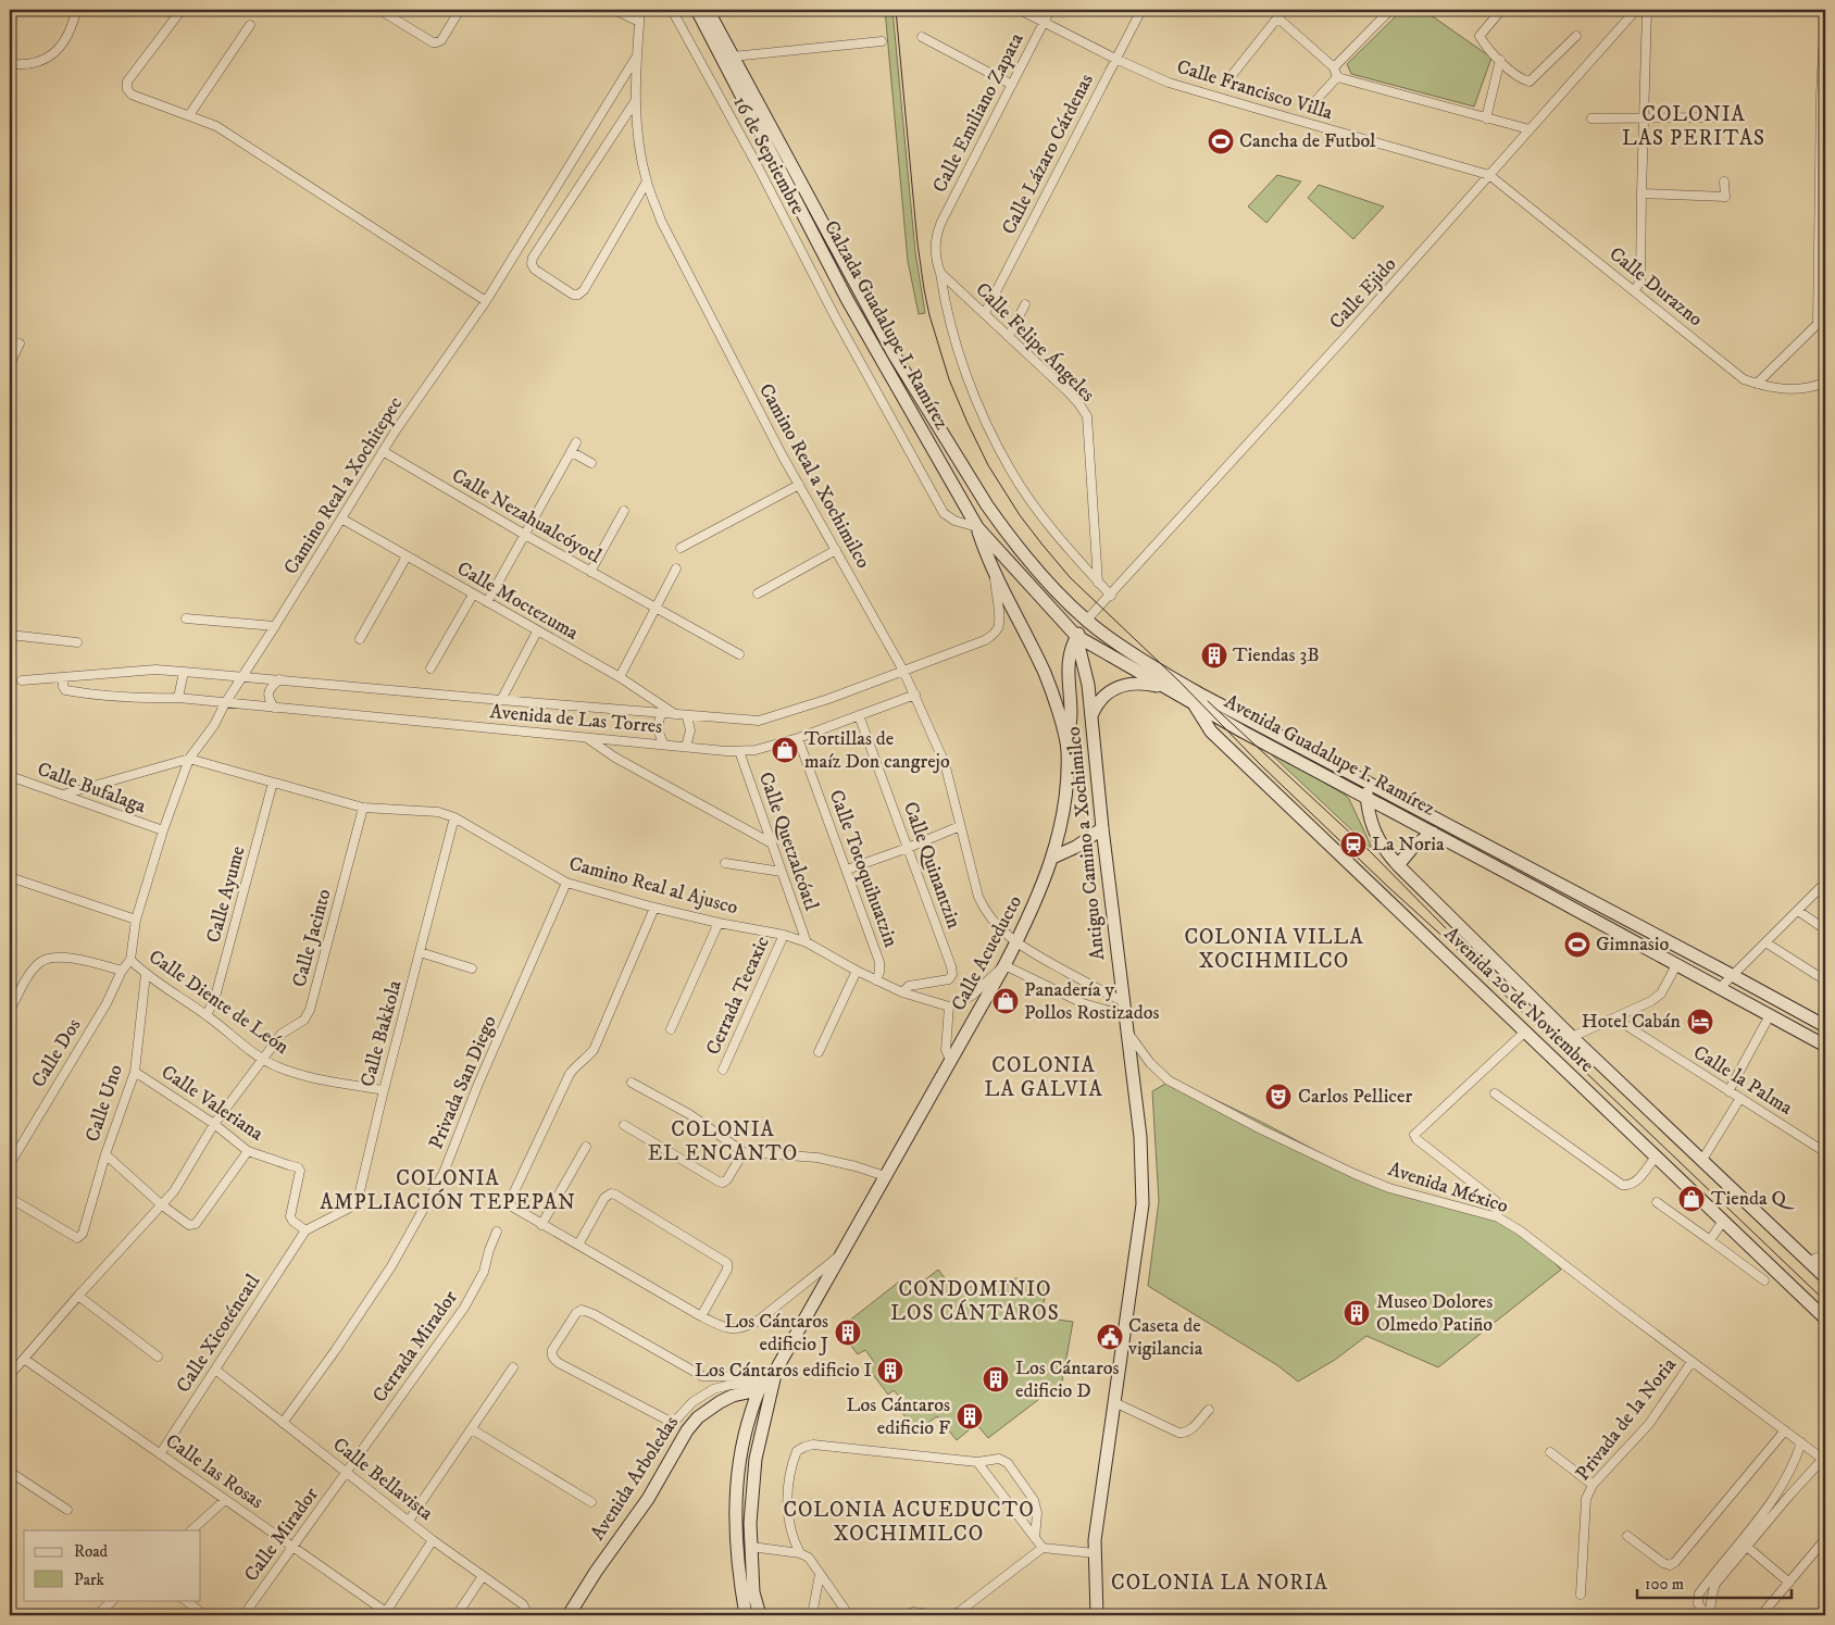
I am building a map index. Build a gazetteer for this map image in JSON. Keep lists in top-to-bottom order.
{
  "streets": {
    "main road": [
      "Calzada Guadalupe I. Ramírez",
      "Avenida Guadalupe I. Ramírez",
      "Antiguo Camino a Xochimilco",
      "Calle Acueducto",
      "Avenida 20 de Noviembre",
      "Avenida Arboledas"
    ],
    "street": [
      "Calle Francisco Villa",
      "Calle Emiliano Zapata",
      "Calle Lázaro Cárdenas",
      "16 de Septiembre",
      "Calle Durazno",
      "Calle Ejido",
      "Calle Felipe Ángeles",
      "Camino Real a Xochimilco",
      "Camino Real a Xochitepec",
      "Calle Nezahualcóyotl",
      "Calle Moctezuma",
      "Avenida de Las Torres",
      "Calle Bufalaga",
      "Calle Quetzalcóatl",
      "Calle Quinantzin",
      "Calle Totoquihuatzin",
      "Camino Real al Ajusco",
      "Calle Ayume",
      "Calle Jacinto",
      "Cerrada Tecaxic",
      "Calle Diente de León",
      "Calle Bakkola",
      "Calle Dos",
      "Calle la Palma",
      "Privada San Diego",
      "Calle Uno",
      "Calle Valeriana",
      "Avenida México",
      "Calle Xicoténcatl",
      "Cerrada Mirador",
      "Privada de la Noria",
      "Calle las Rosas",
      "Calle Bellavista",
      "Calle Mirador"
    ]
  },
  "crossings": [
    ["Calle Francisco Villa", "Calle Emiliano Zapata"],
    ["Calle Francisco Villa", "Calle Lázaro Cárdenas"],
    ["Calle Francisco Villa", "Calle Durazno"],
    ["Calle Francisco Villa", "Calle Ejido"],
    ["Calle Emiliano Zapata", "Calle Felipe Ángeles"],
    ["Calle Lázaro Cárdenas", "Calle Felipe Ángeles"],
    ["16 de Septiembre", "Calzada Guadalupe I. Ramírez"],
    ["16 de Septiembre", "Calle Acueducto"],
    ["Calle Durazno", "Calle Ejido"],
    ["Calle Ejido", "Calzada Guadalupe I. Ramírez"],
    ["Calle Ejido", "Avenida Guadalupe I. Ramírez"],
    ["Calzada Guadalupe I. Ramírez", "Avenida Guadalupe I. Ramírez"],
    ["Calzada Guadalupe I. Ramírez", "Antiguo Camino a Xochimilco"],
    ["Calzada Guadalupe I. Ramírez", "Calle Acueducto"],
    ["Camino Real a Xochimilco", "Camino Real a Xochitepec"],
    ["Camino Real a Xochimilco", "Avenida de Las Torres"],
    ["Camino Real a Xochimilco", "Antiguo Camino a Xochimilco"],
    ["Camino Real a Xochimilco", "Calle Acueducto"],
    ["Camino Real a Xochitepec", "Calle Nezahualcóyotl"],
    ["Camino Real a Xochitepec", "Calle Moctezuma"],
    ["Camino Real a Xochitepec", "Avenida de Las Torres"],
    ["Camino Real a Xochitepec", "Calle Bufalaga"],
    ["Camino Real a Xochitepec", "Camino Real al Ajusco"],
    ["Camino Real a Xochitepec", "Calle Diente de León"],
    ["Camino Real a Xochitepec", "Calle Dos"],
    ["Calle Moctezuma", "Avenida de Las Torres"],
    ["Avenida de Las Torres", "Calle Quetzalcóatl"],
    ["Avenida de Las Torres", "Calle Quinantzin"],
    ["Avenida de Las Torres", "Calle Totoquihuatzin"],
    ["Avenida de Las Torres", "Calle Acueducto"],
    ["Avenida Guadalupe I. Ramírez", "Antiguo Camino a Xochimilco"],
    ["Avenida Guadalupe I. Ramírez", "Avenida 20 de Noviembre"],
    ["Calle Quetzalcóatl", "Camino Real al Ajusco"],
    ["Antiguo Camino a Xochimilco", "Avenida México"],
    ["Calle Quinantzin", "Camino Real al Ajusco"],
    ["Calle Totoquihuatzin", "Camino Real al Ajusco"],
    ["Camino Real al Ajusco", "Calle Ayume"],
    ["Camino Real al Ajusco", "Calle Jacinto"],
    ["Camino Real al Ajusco", "Cerrada Tecaxic"],
    ["Camino Real al Ajusco", "Calle Bakkola"],
    ["Camino Real al Ajusco", "Privada San Diego"],
    ["Calle Ayume", "Calle Diente de León"],
    ["Calle Jacinto", "Calle Diente de León"],
    ["Calle Jacinto", "Calle Valeriana"],
    ["Calle Acueducto", "Avenida Arboledas"],
    ["Calle Diente de León", "Calle Bakkola"],
    ["Calle Diente de León", "Calle Dos"],
    ["Calle Diente de León", "Calle Uno"],
    ["Calle Bakkola", "Calle Valeriana"],
    ["Calle Bakkola", "Calle Xicoténcatl"],
    ["Privada San Diego", "Calle Bellavista"],
    ["Calle Uno", "Calle Valeriana"],
    ["Calle Valeriana", "Calle Xicoténcatl"],
    ["Avenida México", "Privada de la Noria"],
    ["Calle Xicoténcatl", "Calle las Rosas"],
    ["Calle Xicoténcatl", "Calle Bellavista"],
    ["Cerrada Mirador", "Calle Bellavista"],
    ["Cerrada Mirador", "Calle Mirador"],
    ["Calle las Rosas", "Calle Mirador"],
    ["Calle Bellavista", "Calle Mirador"]
  ],
  "districts": [
    "COLONIA LAS PERITAS",
    "COLONIA VILLA XOCIHMILCO",
    "COLONIA LA GALVIA",
    "COLONIA EL ENCANTO",
    "COLONIA AMPLIACIÓN TEPEPAN",
    "CONDOMINIO LOS CÁNTAROS",
    "COLONIA ACUEDUCTO XOCHIMILCO",
    "COLONIA LA NORIA"
  ],
  "places": {
    "sports": ["Cancha de Futbol", "Gimnasio"],
    "building": [
      "Tiendas 3B",
      "Museo Dolores Olmedo Patiño",
      "Los Cántaros edificio J",
      "Los Cántaros edificio I",
      "Los Cántaros edificio D",
      "Los Cántaros edificio F"
    ],
    "shop": ["Tortillas de maíz Don cangrejo", "Panadería y Pollos Rostizados", "Tienda Q"],
    "station": ["La Noria"],
    "hotel": ["Hotel Cabán"],
    "theatre": ["Carlos Pellicer"],
    "public building": ["Caseta de vigilancia"]
  },
  "legend": ["Road", "Park"],
  "scale_bar": "100 m"
}
